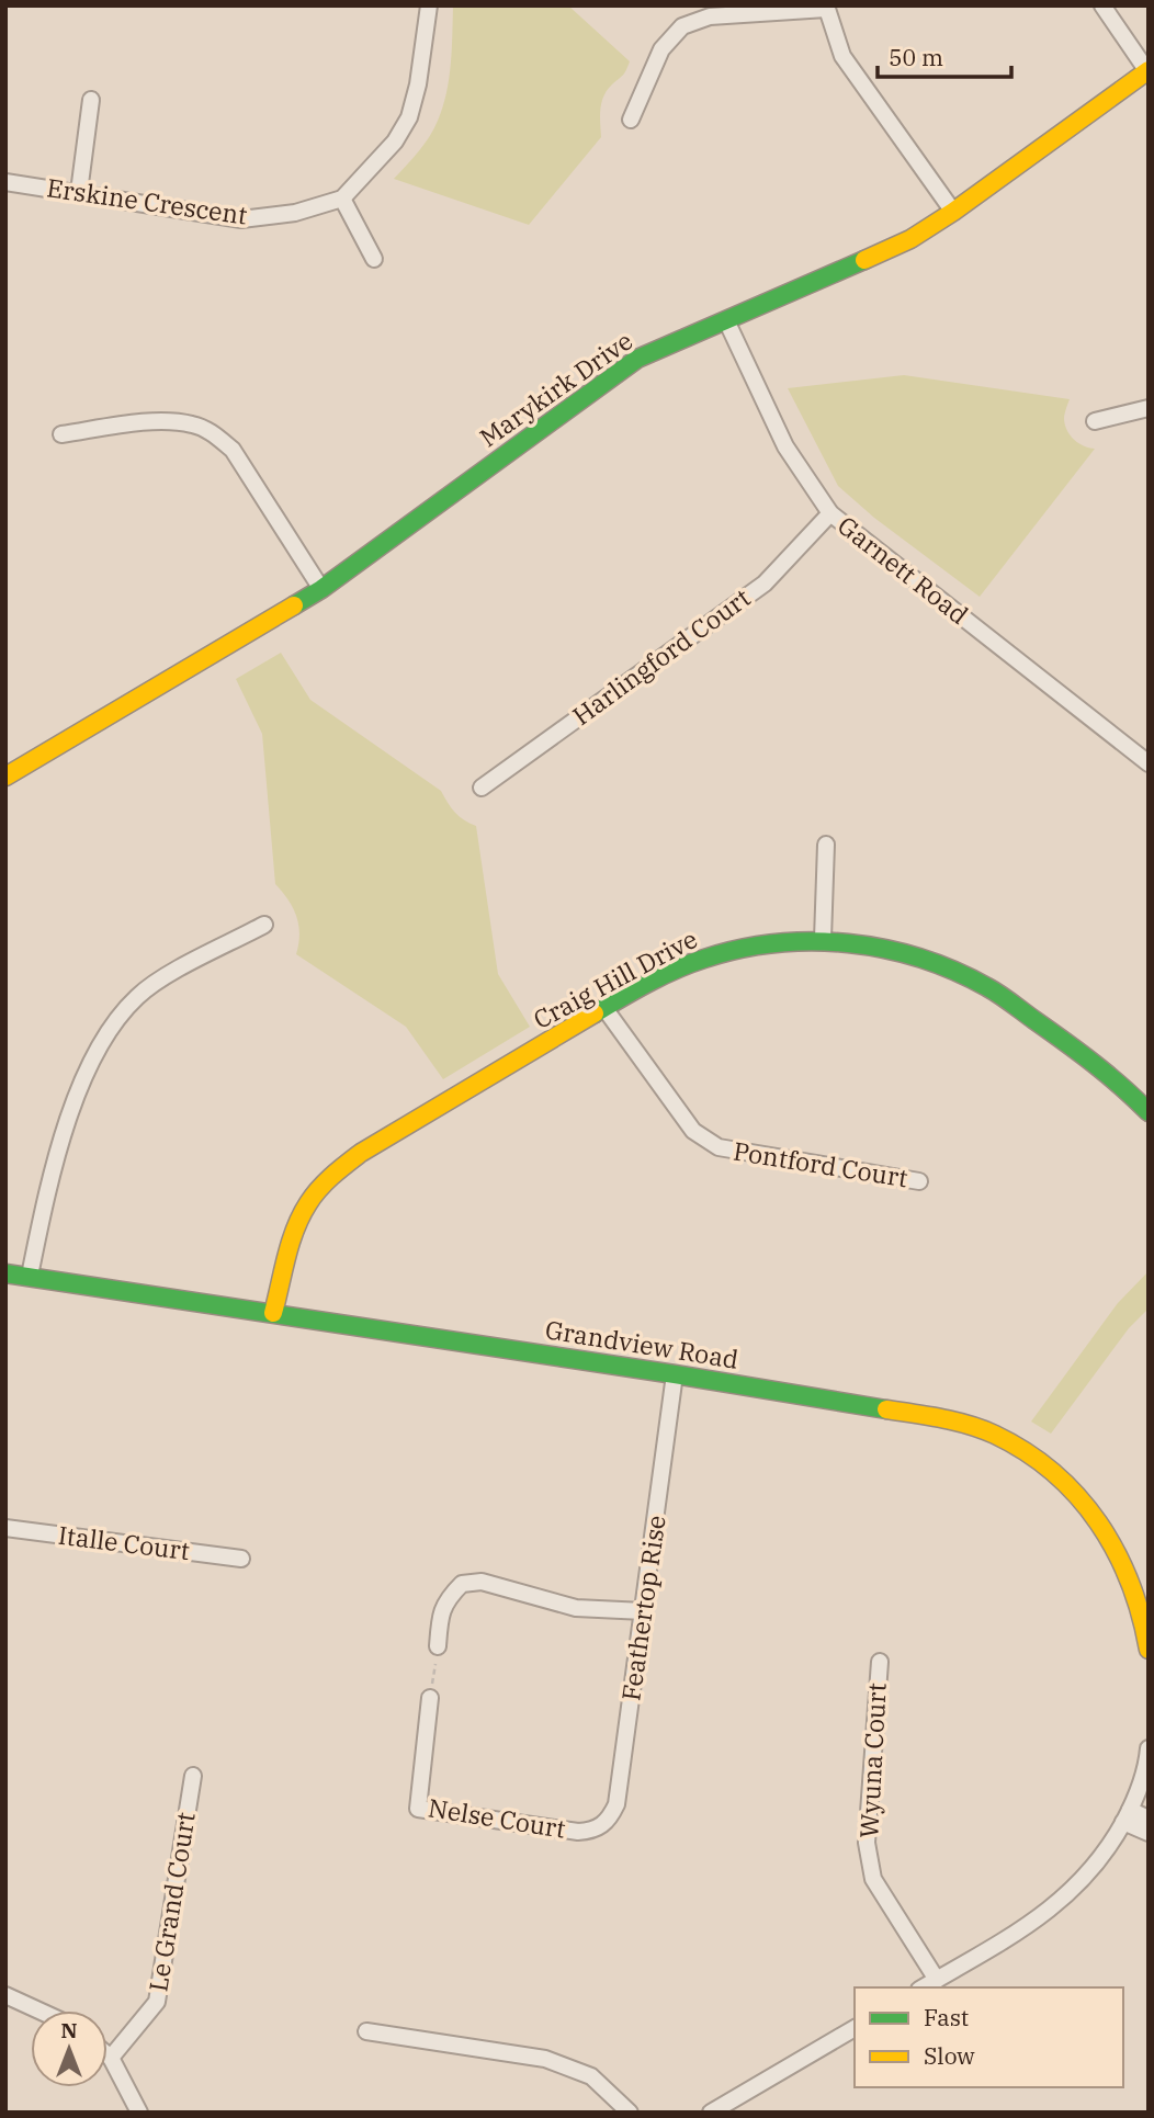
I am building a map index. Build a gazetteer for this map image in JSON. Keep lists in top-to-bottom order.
{
  "streets": {
    "street": [
      "Erskine Crescent",
      "Marykirk Drive",
      "Garnett Road",
      "Harlingford Court",
      "Craig Hill Drive",
      "Pontford Court",
      "Grandview Road",
      "Italle Court",
      "Feathertop Rise",
      "Wyuna Court",
      "Nelse Court",
      "Le Grand Court"
    ]
  },
  "crossings": [
    ["Marykirk Drive", "Garnett Road"],
    ["Garnett Road", "Harlingford Court"],
    ["Craig Hill Drive", "Pontford Court"],
    ["Craig Hill Drive", "Grandview Road"],
    ["Grandview Road", "Feathertop Rise"],
    ["Feathertop Rise", "Nelse Court"]
  ],
  "legend": ["Fast", "Slow"],
  "scale_bar": "50 m",
  "north": "top"
}
